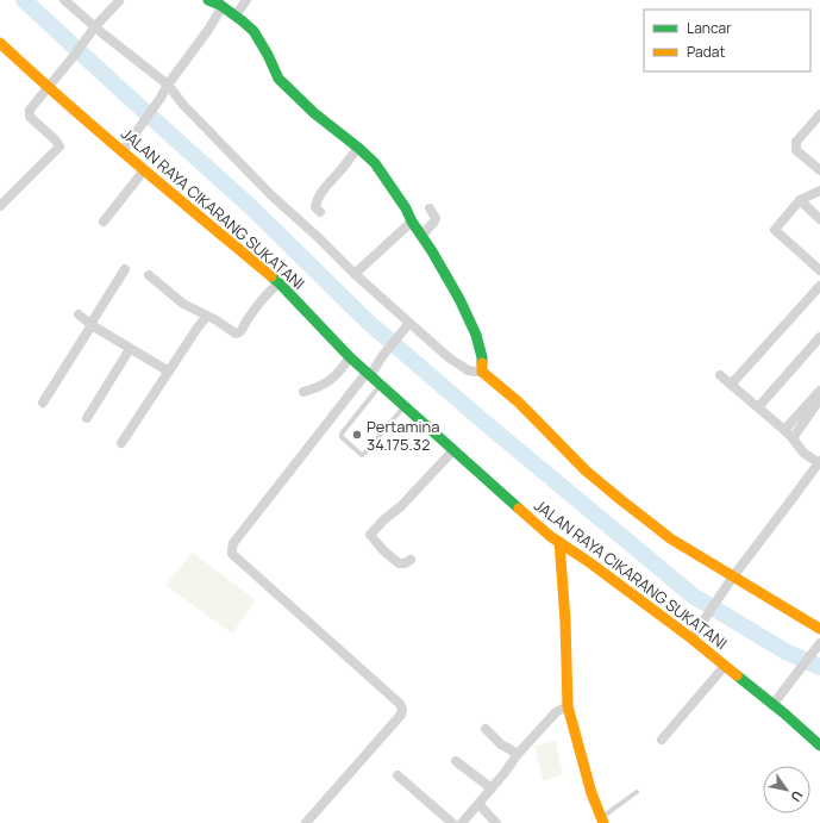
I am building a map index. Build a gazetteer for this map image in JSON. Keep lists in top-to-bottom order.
{
  "streets": {
    "street": ["JALAN RAYA CIKARANG SUKATANI"]
  },
  "places": ["Pertamina 34.175.32"],
  "legend": ["Lancar", "Padat"],
  "north": "bottom right"
}
